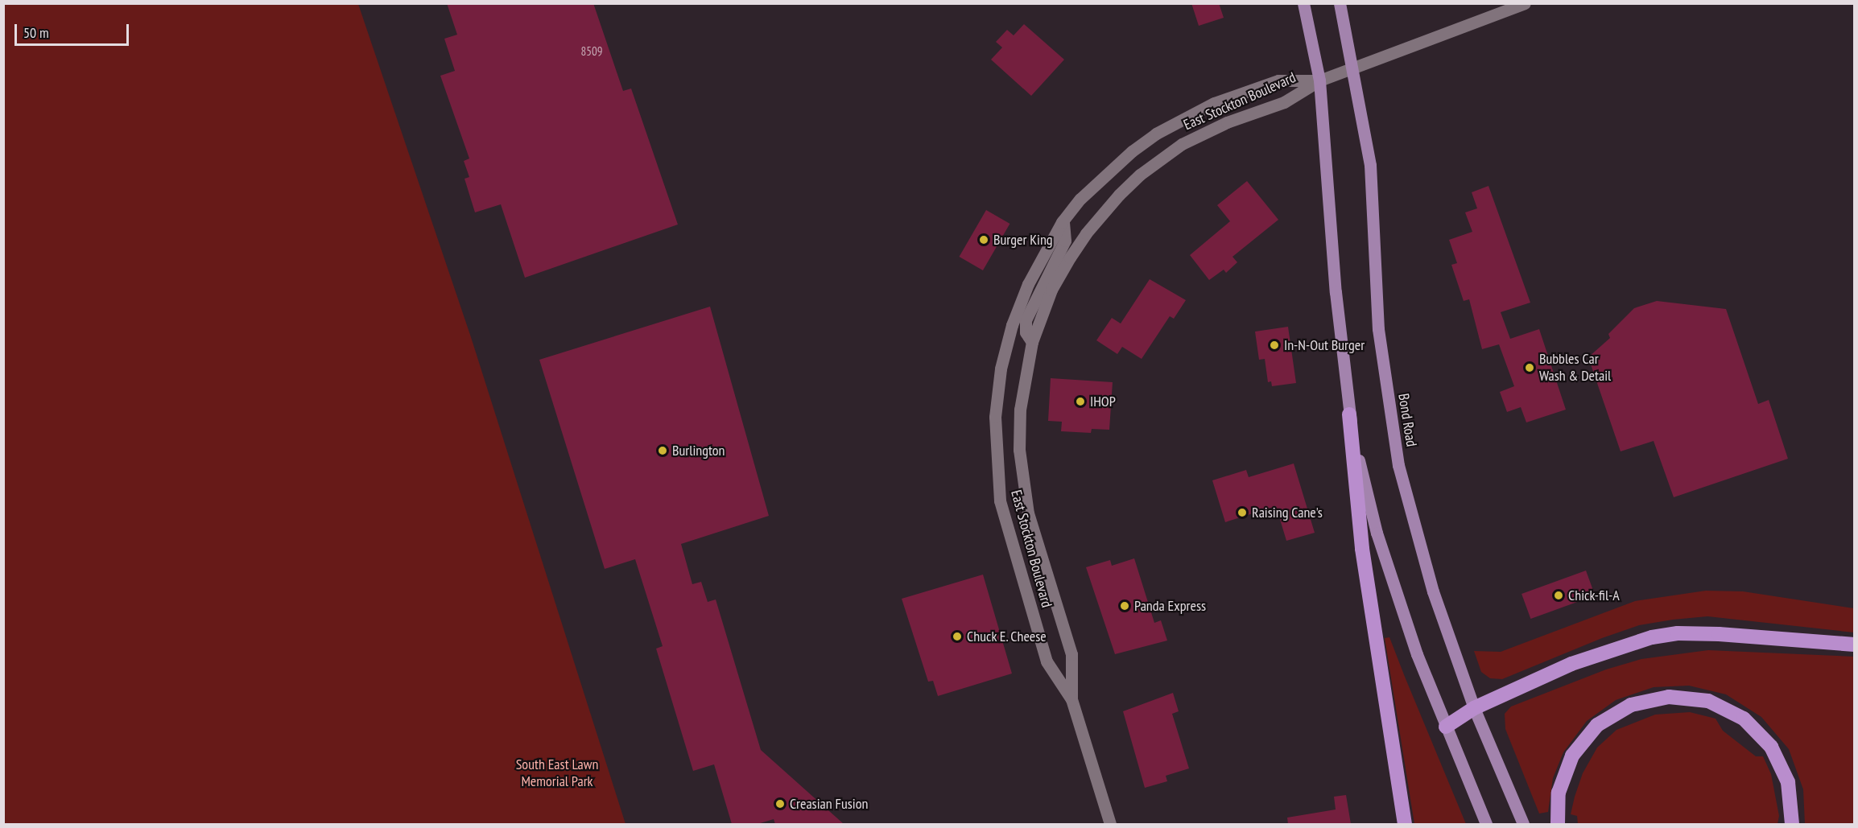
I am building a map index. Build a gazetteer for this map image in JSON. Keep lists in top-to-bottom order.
{
  "streets": {
    "main road": ["Bond Road"],
    "street": ["East Stockton Boulevard"]
  },
  "crossings": [
    ["East Stockton Boulevard", "Bond Road"]
  ],
  "parks": ["South East Lawn Memorial Park"],
  "places": [
    "Burger King",
    "In-N-Out Burger",
    "Bubbles Car Wash & Detail",
    "IHOP",
    "Burlington",
    "Raising Cane's",
    "Chick-fil-A",
    "Panda Express",
    "Chuck E. Cheese",
    "Creasian Fusion"
  ],
  "house_numbers": ["8509"],
  "scale_bar": "50 m"
}
